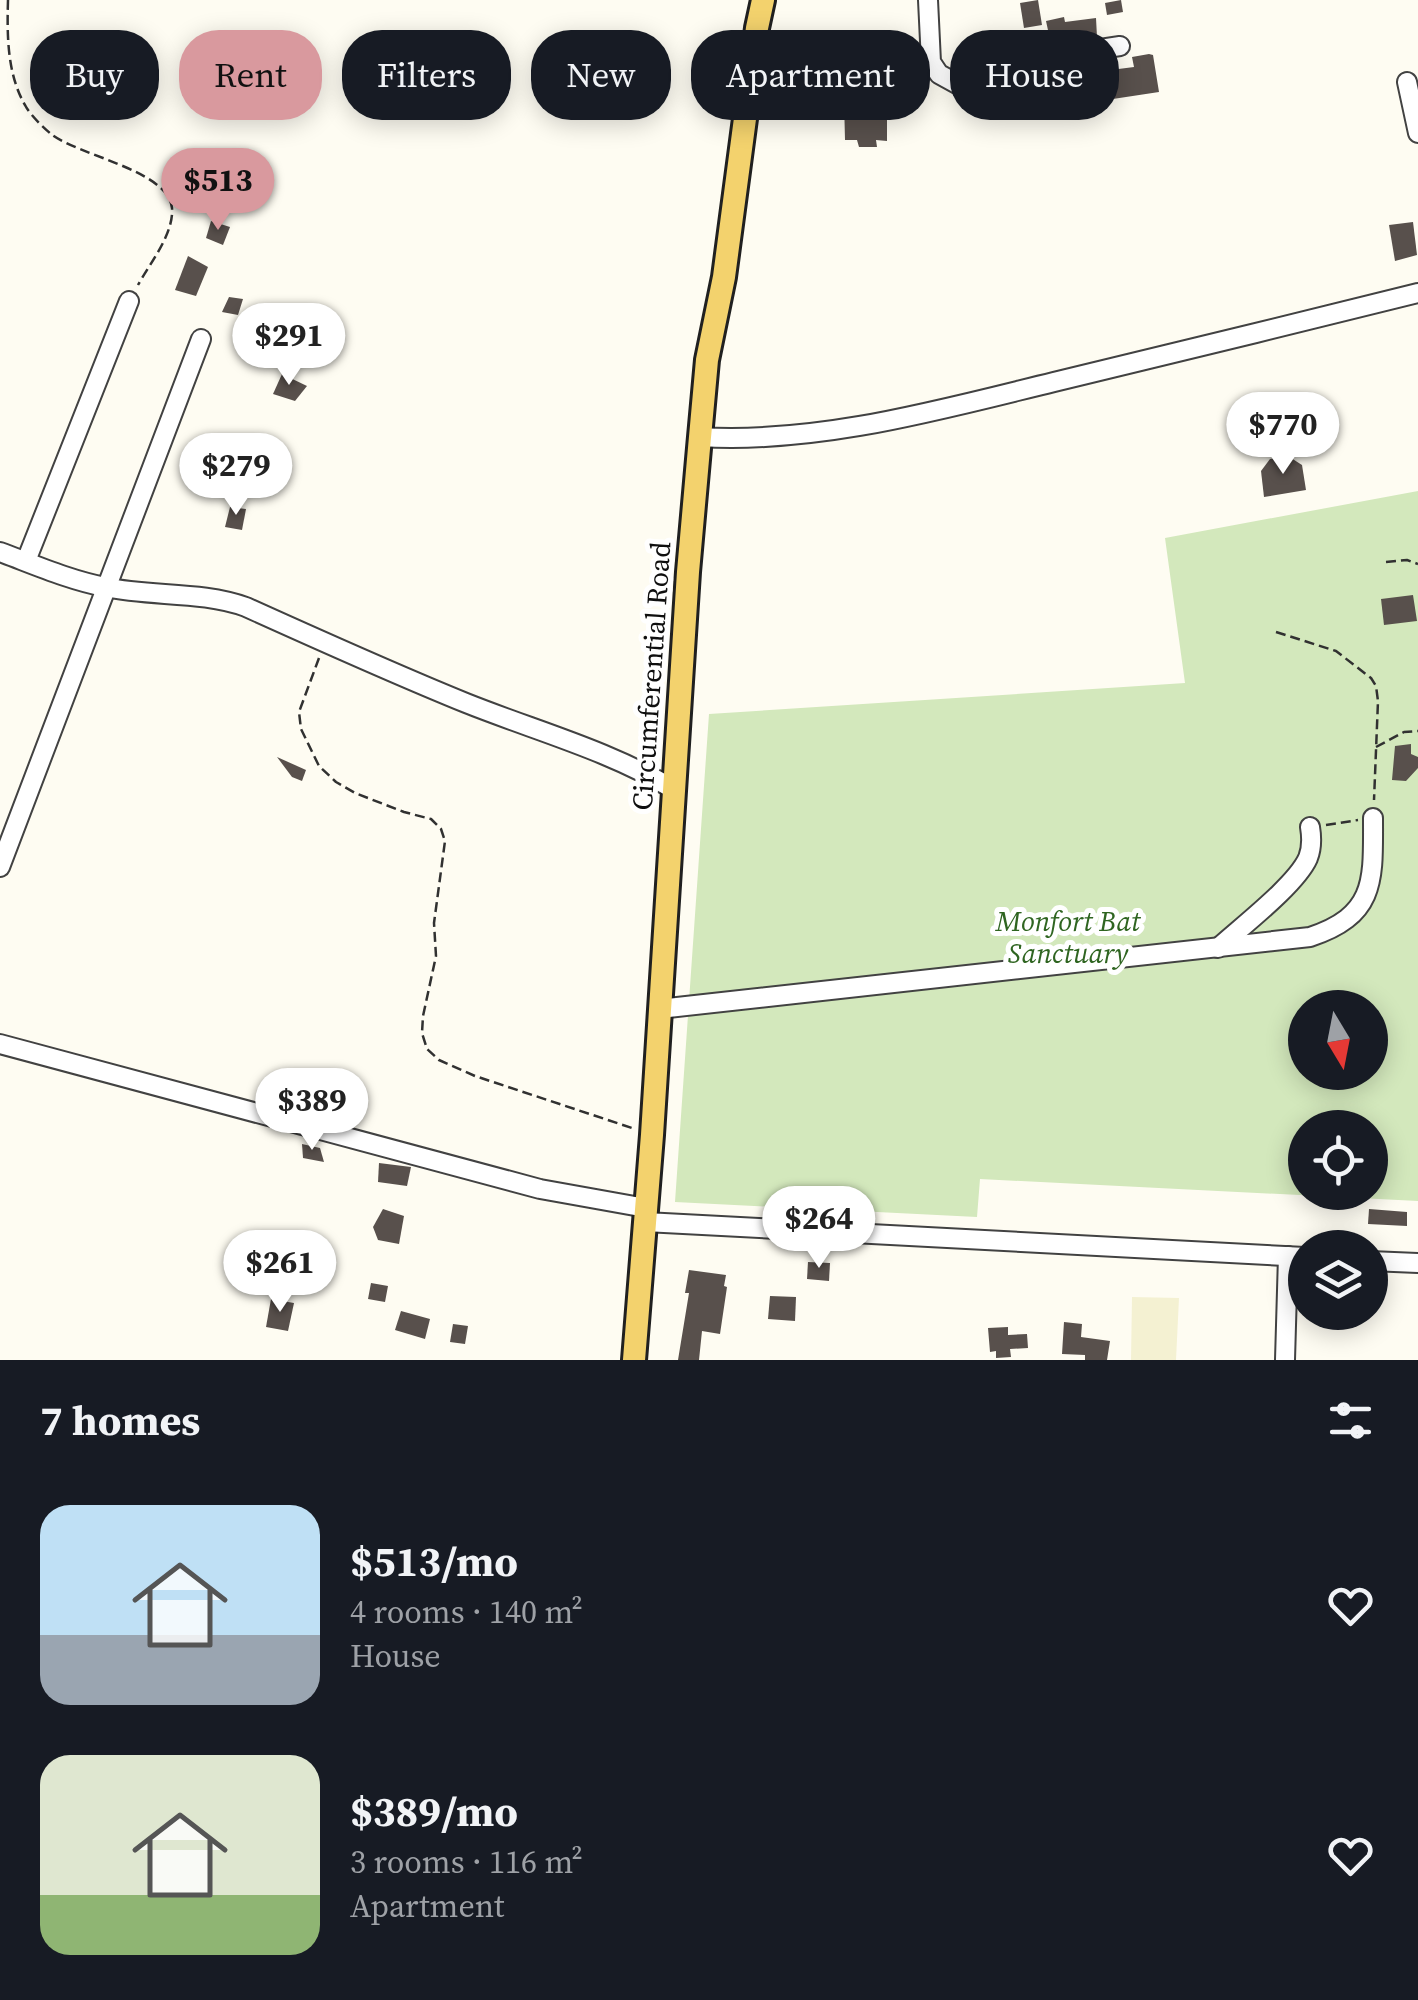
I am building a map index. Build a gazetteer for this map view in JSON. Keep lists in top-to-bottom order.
{
  "streets": {
    "main road": ["Circumferential Road"]
  },
  "parks": ["Monfort Bat Sanctuary"],
  "north": "bottom",
  "page": {
    "chip": [
      "Buy",
      "Rent",
      "Filters",
      "New",
      "Apartment",
      "House"
    ],
    "price": [
      "$513",
      "$291",
      "$770",
      "$279",
      "$389",
      "$264",
      "$261"
    ],
    "heading": "7 homes",
    "list": [
      {
        "name": "$513/mo",
        "note": "4 rooms · 140 m² · House"
      },
      {
        "name": "$389/mo",
        "note": "3 rooms · 116 m² · Apartment"
      }
    ]
  }
}
